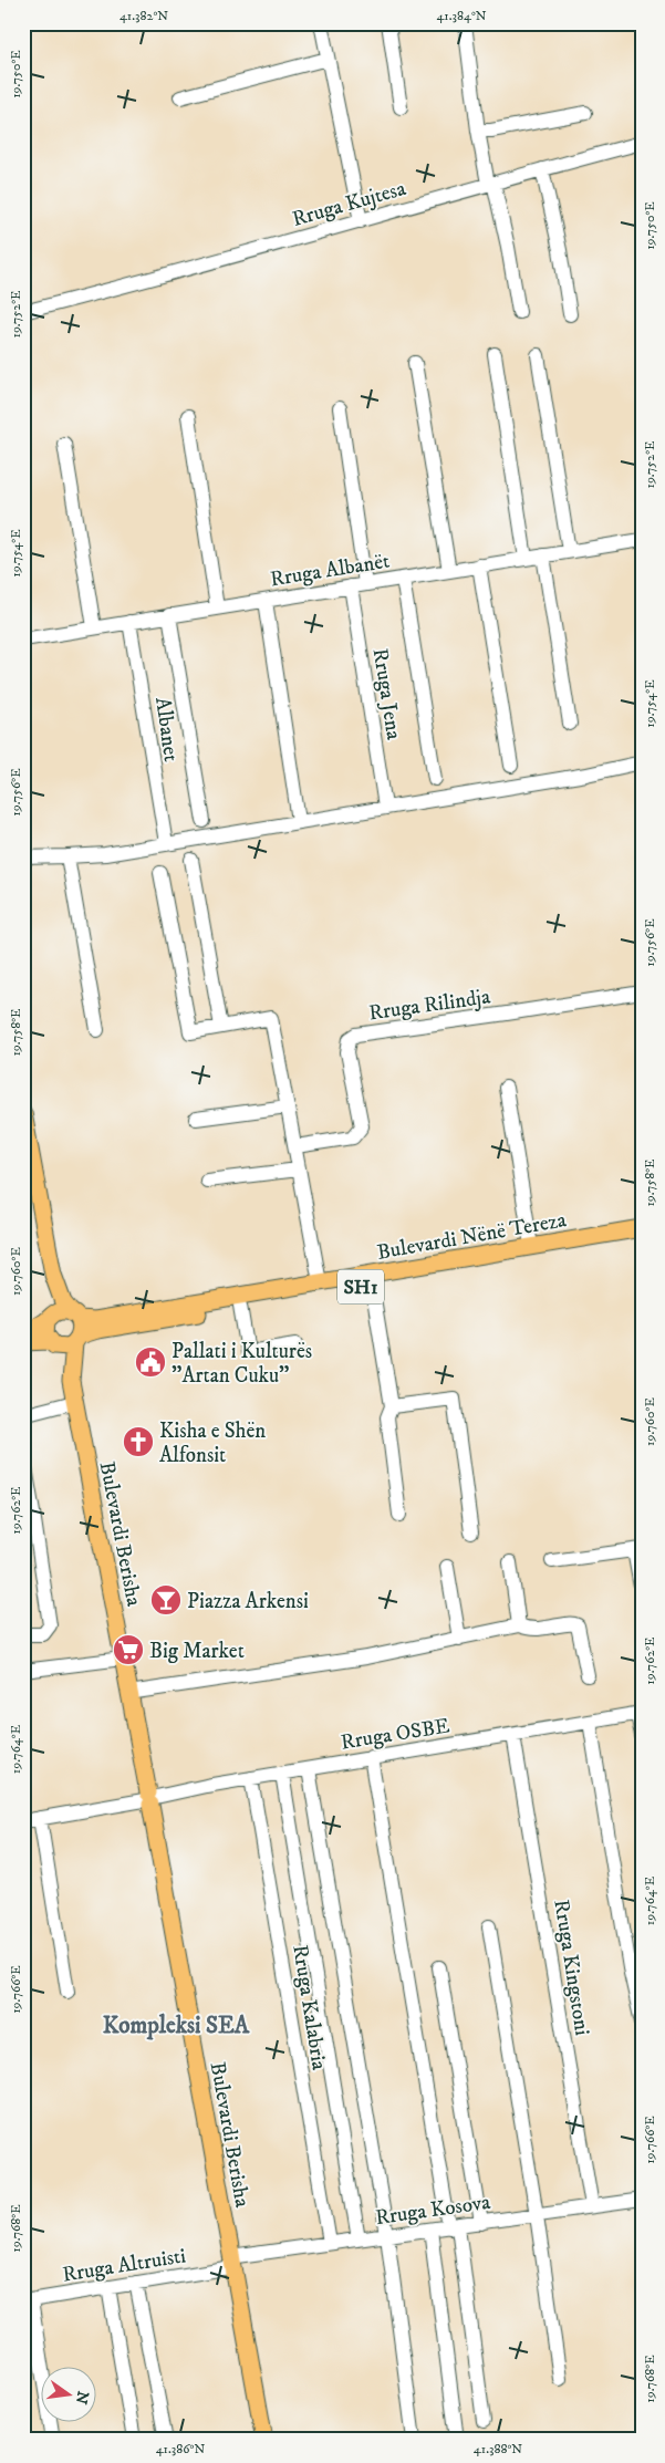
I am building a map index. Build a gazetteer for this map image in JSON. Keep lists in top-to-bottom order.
{
  "streets": {
    "main road": ["Bulevardi Nënë Tereza", "SH1", "Bulevardi Berisha"],
    "street": [
      "Rruga Kujtesa",
      "Rruga Albanët",
      "Rruga Jena",
      "Albanet",
      "Rruga Rilindja",
      "Rruga OSBE",
      "Rruga Kingstoni",
      "Rruga Kalabria",
      "Rruga Kosova",
      "Rruga Altruisti"
    ]
  },
  "crossings": [
    ["Rruga Albanët", "Rruga Jena"],
    ["Rruga Albanët", "Albanet"],
    ["Bulevardi Nënë Tereza", "Bulevardi Berisha"],
    ["Bulevardi Berisha", "Rruga OSBE"],
    ["Bulevardi Berisha", "Rruga Kosova"],
    ["Bulevardi Berisha", "Rruga Altruisti"],
    ["Rruga OSBE", "Rruga Kingstoni"],
    ["Rruga OSBE", "Rruga Kalabria"],
    ["Rruga Kingstoni", "Rruga Kosova"],
    ["Rruga Kalabria", "Rruga Kosova"],
    ["Rruga Kosova", "Rruga Altruisti"]
  ],
  "districts": ["Kompleksi SEA"],
  "places": {
    "public building": ["Pallati i Kulturës \"Artan Cuku\""],
    "church": ["Kisha e Shën Alfonsit"],
    "bar": ["Piazza Arkensi"],
    "supermarket": ["Big Market"]
  },
  "north": "right",
  "coordinates": [
    "41.382°N",
    "41.384°N",
    "19.750°E",
    "19.752°E",
    "19.754°E",
    "19.756°E",
    "19.758°E",
    "19.760°E",
    "19.762°E",
    "19.764°E",
    "19.766°E",
    "19.768°E",
    "41.386°N",
    "41.388°N"
  ]
}
